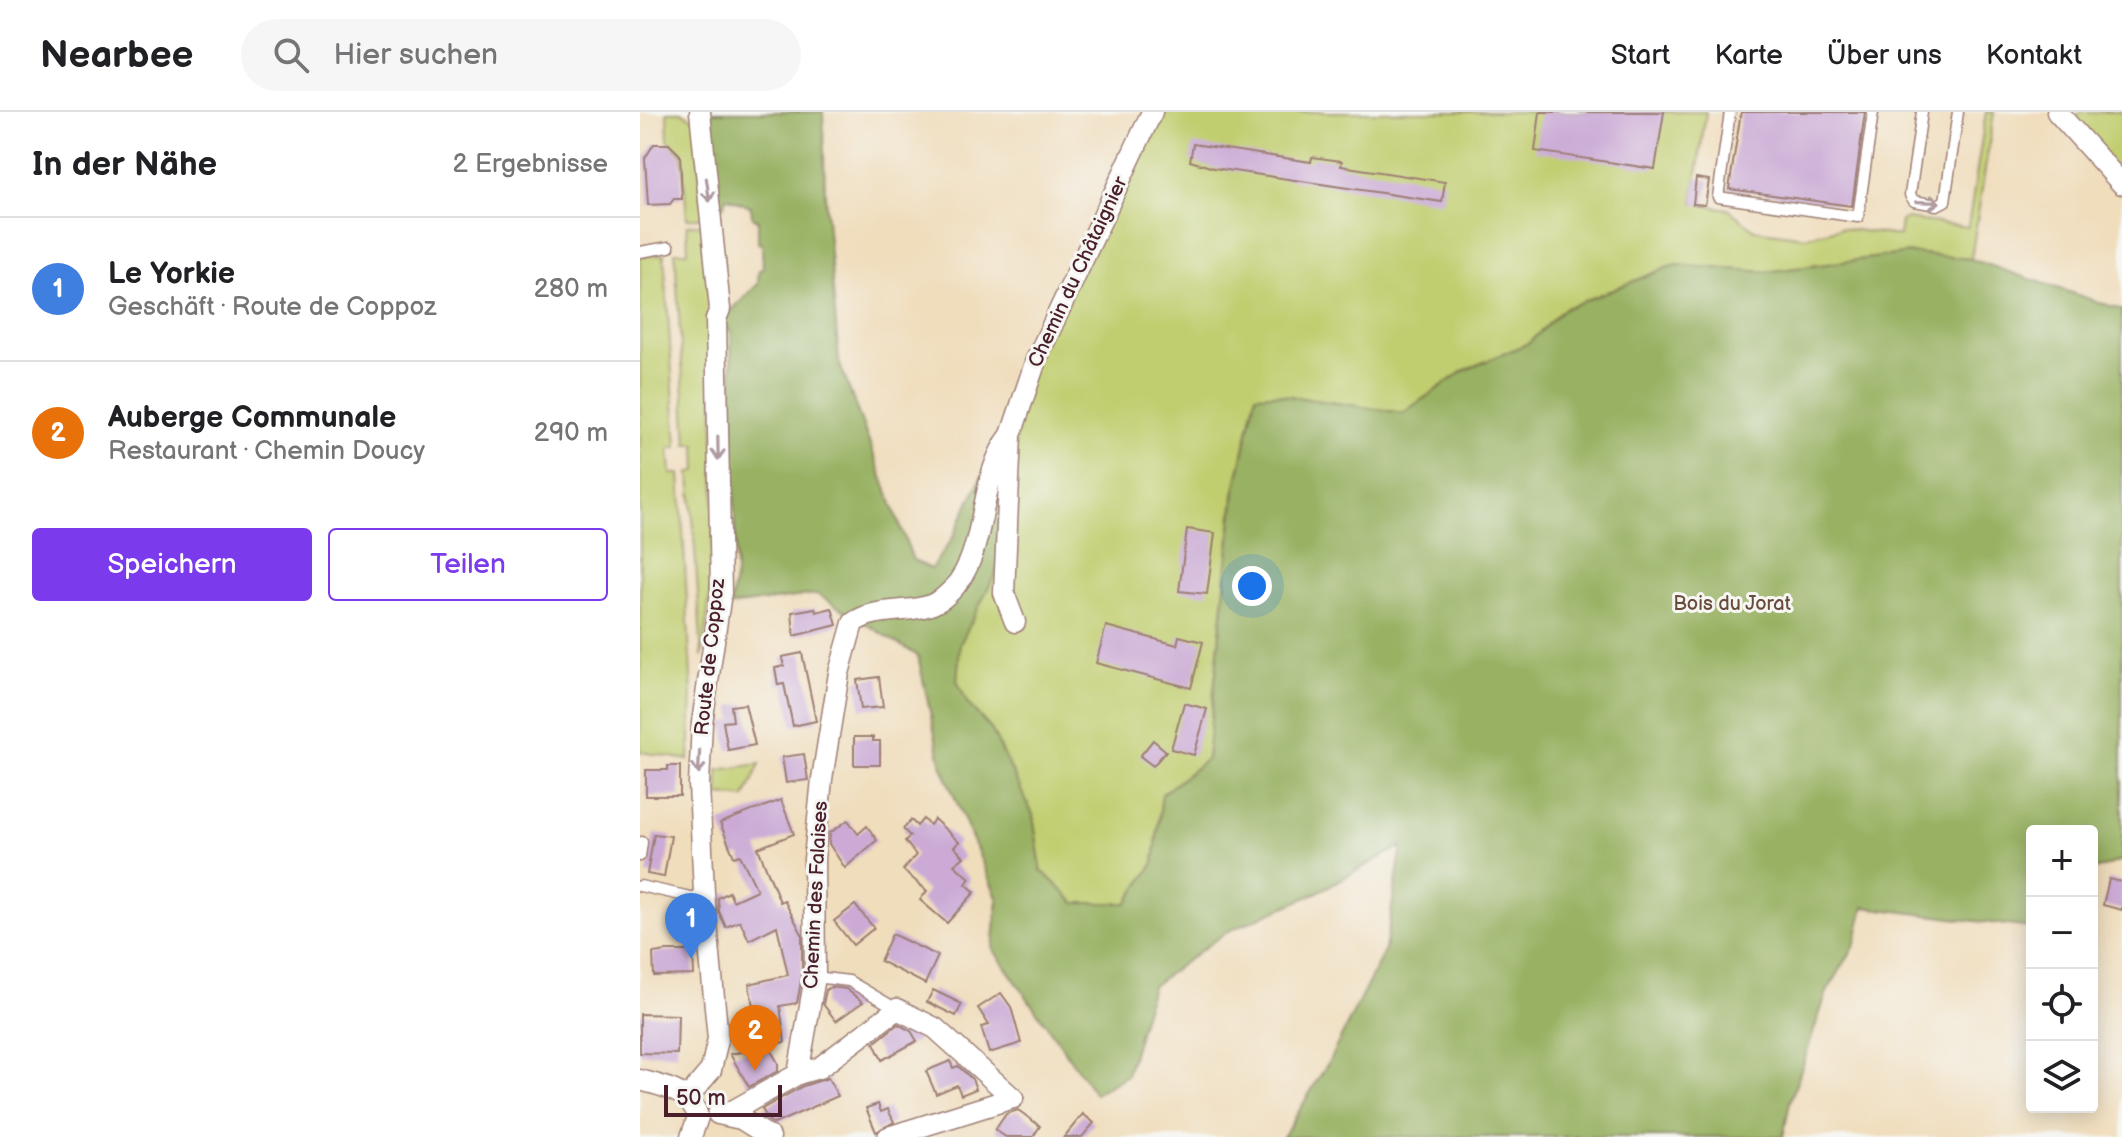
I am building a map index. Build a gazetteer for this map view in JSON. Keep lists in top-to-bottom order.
{
  "streets": {
    "street": ["Chemin du Châtaignier", "Route de Coppoz", "Chemin des Falaises"]
  },
  "crossings": [
    ["Chemin du Châtaignier", "Chemin des Falaises"]
  ],
  "one_way": ["Route de Coppoz"],
  "parks": ["Bois du Jorat"],
  "scale_bar": "50 m",
  "page": {
    "header": "Nearbee",
    "search": "Hier suchen",
    "nav": [
      "Start",
      "Karte",
      "Über uns",
      "Kontakt"
    ],
    "heading": ["In der Nähe", "2 Ergebnisse"],
    "list": [
      {
        "mark": "1",
        "name": "Le Yorkie",
        "note": "Geschäft · Route de Coppoz",
        "value": "280 m"
      },
      {
        "mark": "2",
        "name": "Auberge Communale",
        "note": "Restaurant · Chemin Doucy",
        "value": "290 m"
      }
    ],
    "buttons": ["Speichern", "Teilen"],
    "map_buttons": ["+", "−"],
    "pins": ["1", "2"],
    "scale": "50 m"
  }
}
